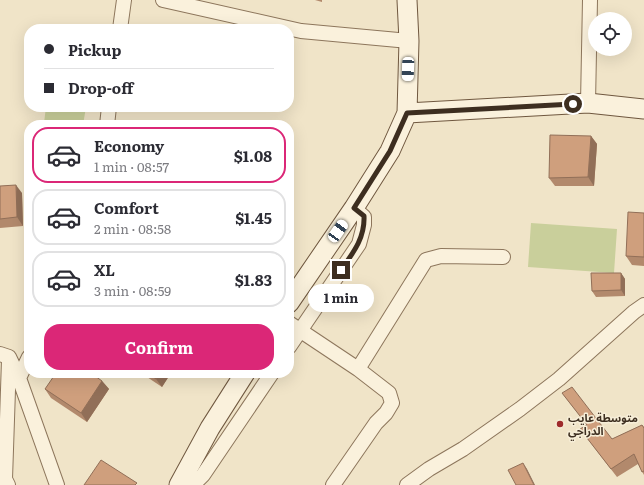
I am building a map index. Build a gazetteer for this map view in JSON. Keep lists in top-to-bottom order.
{
  "places": ["متوسطة عايب الدراجي"],
  "page": {
    "banner": ["Pickup", "Drop-off"],
    "list": [
      {
        "name": "Economy",
        "note": "1 min · 08:57",
        "value": "$1.08"
      },
      {
        "name": "Comfort",
        "note": "2 min · 08:58",
        "value": "$1.45"
      },
      {
        "name": "XL",
        "note": "3 min · 08:59",
        "value": "$1.83"
      }
    ],
    "bubble": "1 min",
    "buttons": "Confirm"
  }
}
